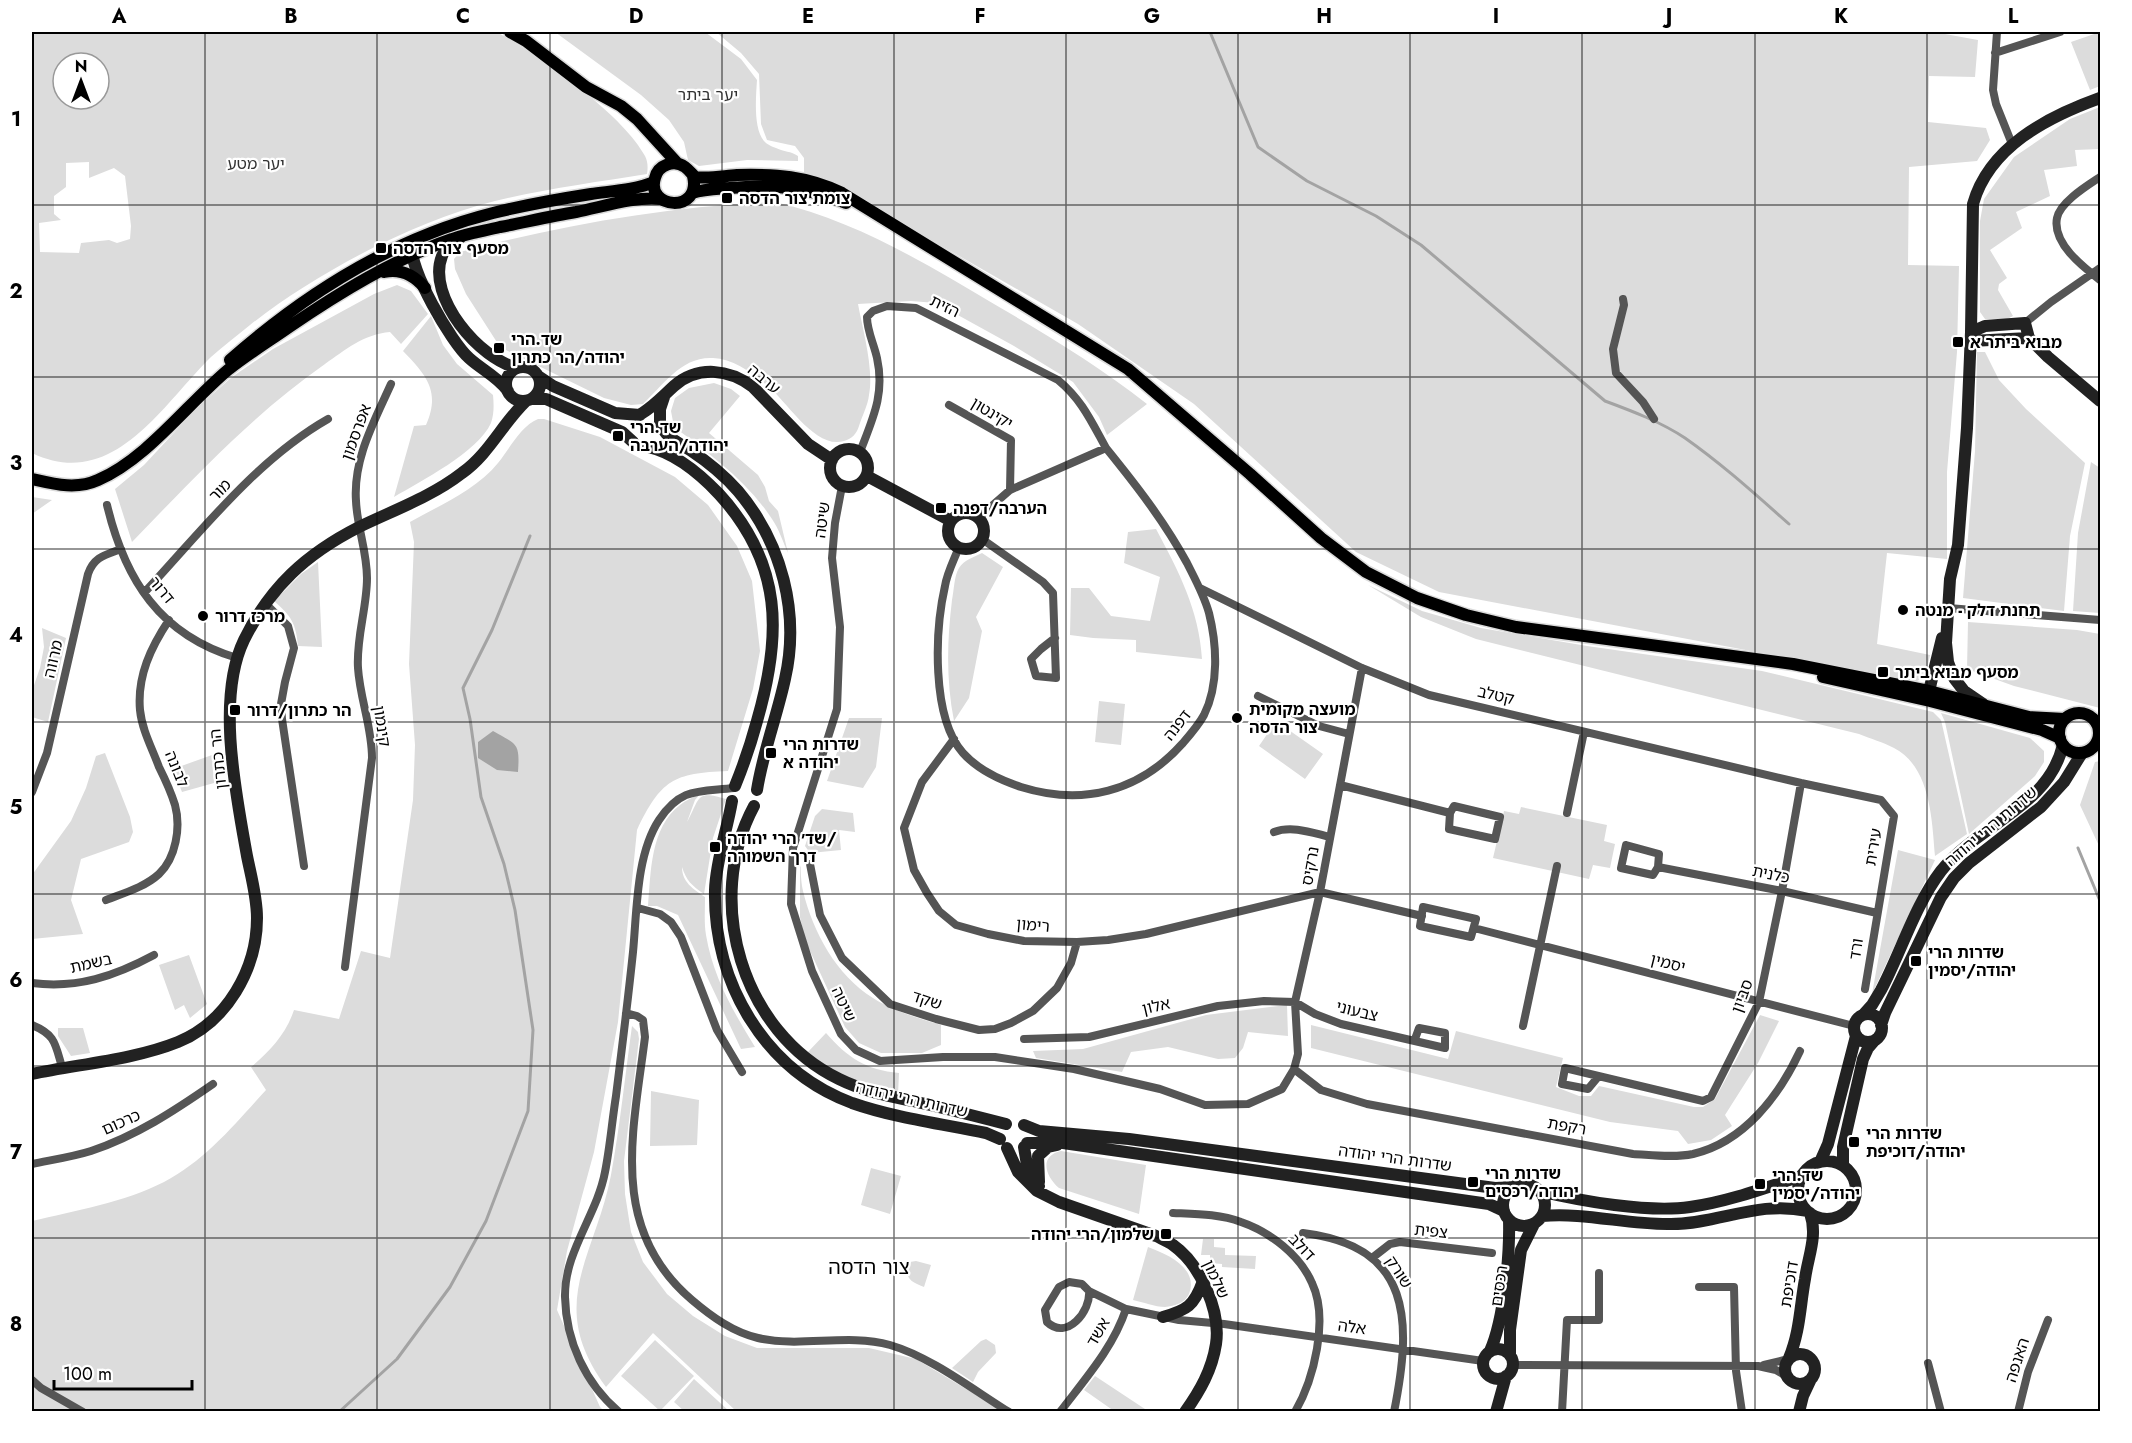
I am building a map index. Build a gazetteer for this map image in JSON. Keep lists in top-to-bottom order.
{
  "streets": {
    "street": [
      "הזית",
      "ערבה",
      "יקינטון",
      "אפרסמון",
      "מור",
      "שיטה",
      "דרור",
      "מרווה",
      "קטלב",
      "דפנה",
      "קינמון",
      "הר כתרון",
      "לבונה",
      "שדרות הרי יהודה",
      "עירית",
      "נרקיס",
      "כלנית",
      "רימון",
      "ורד",
      "בשמת",
      "יסמין",
      "סביון",
      "שקד",
      "אלון",
      "צבעוני",
      "כרכום",
      "רקפת",
      "צפית",
      "דולב",
      "שורק",
      "שלמון",
      "דוכיפת",
      "רכסים",
      "אלה",
      "אשד",
      "האנפה"
    ]
  },
  "crossings": [
    ["הזית", "ערבה"],
    ["הזית", "שיטה"],
    ["הזית", "דפנה"],
    ["ערבה", "שיטה"],
    ["ערבה", "שדרות הרי יהודה"],
    ["אפרסמון", "קינמון"],
    ["אפרסמון", "הר כתרון"],
    ["מור", "דרור"],
    ["שיטה", "רקפת"],
    ["דרור", "מרווה"],
    ["דרור", "הר כתרון"],
    ["דרור", "לבונה"],
    ["קטלב", "דפנה"],
    ["קטלב", "עירית"],
    ["קטלב", "נרקיס"],
    ["קטלב", "סביון"],
    ["דפנה", "רימון"],
    ["קינמון", "הר כתרון"],
    ["שדרות הרי יהודה", "יסמין"],
    ["שדרות הרי יהודה", "שלמון"],
    ["שדרות הרי יהודה", "רכסים"],
    ["עירית", "כלנית"],
    ["עירית", "ורד"],
    ["עירית", "סביון"],
    ["נרקיס", "רימון"],
    ["נרקיס", "יסמין"],
    ["נרקיס", "אלון"],
    ["נרקיס", "צבעוני"],
    ["כלנית", "ורד"],
    ["כלנית", "סביון"],
    ["רימון", "יסמין"],
    ["רימון", "שקד"],
    ["יסמין", "סביון"],
    ["אלון", "צבעוני"],
    ["צפית", "שורק"],
    ["דולב", "אלה"],
    ["שורק", "אלה"],
    ["שלמון", "אלה"],
    ["שלמון", "אשד"],
    ["רכסים", "אלה"],
    ["אלה", "אשד"]
  ],
  "districts": ["צור הדסה"],
  "parks": ["יער ביתר", "יער מטע"],
  "places": {
    "transit": [
      "צומת צור הדסה",
      "מסעף צור הדסה",
      "מבוא ביתר א",
      "שד.הרי יהודה/הר כתרון",
      "שד.הרי יהודה/הערבה",
      "הערבה/דפנה",
      "מסעף מבוא ביתר",
      "הר כתרון/דרור",
      "שדרות הרי יהודה א",
      "שד׳ הרי יהודה/ דרך השמורה",
      "שדרות הרי יהודה/יסמין",
      "שדרות הרי יהודה/דוכיפת",
      "שדרות הרי יהודה/רכסים",
      "שד.הרי יהודה/יסמין",
      "שלמון/הרי יהודה"
    ],
    "other": ["תחנת דלק - מנטה", "מרכז דרור", "מועצה מקומית צור הדסה"]
  },
  "scale_bar": "100 m",
  "north": "top",
  "grid": {
    "columns": [
      "A",
      "B",
      "C",
      "D",
      "E",
      "F",
      "G",
      "H",
      "I",
      "J",
      "K",
      "L"
    ],
    "rows": [
      "1",
      "2",
      "3",
      "4",
      "5",
      "6",
      "7",
      "8"
    ]
  }
}
